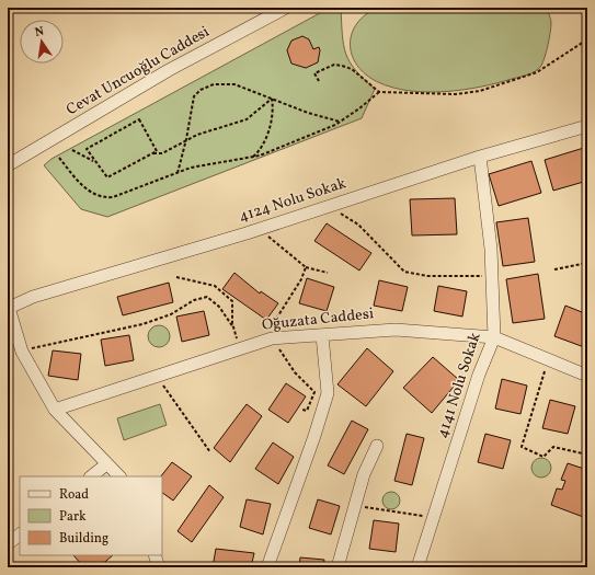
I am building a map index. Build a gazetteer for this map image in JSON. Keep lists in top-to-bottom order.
{
  "streets": {
    "street": [
      "Cevat Uncuoğlu Caddesi",
      "4124 Nolu Sokak",
      "Oğuzata Caddesi",
      "4141 Nolu Sokak"
    ]
  },
  "crossings": [
    ["4124 Nolu Sokak", "4141 Nolu Sokak"],
    ["Oğuzata Caddesi", "4141 Nolu Sokak"]
  ],
  "legend": ["Road", "Park", "Building"],
  "north": "top"
}
